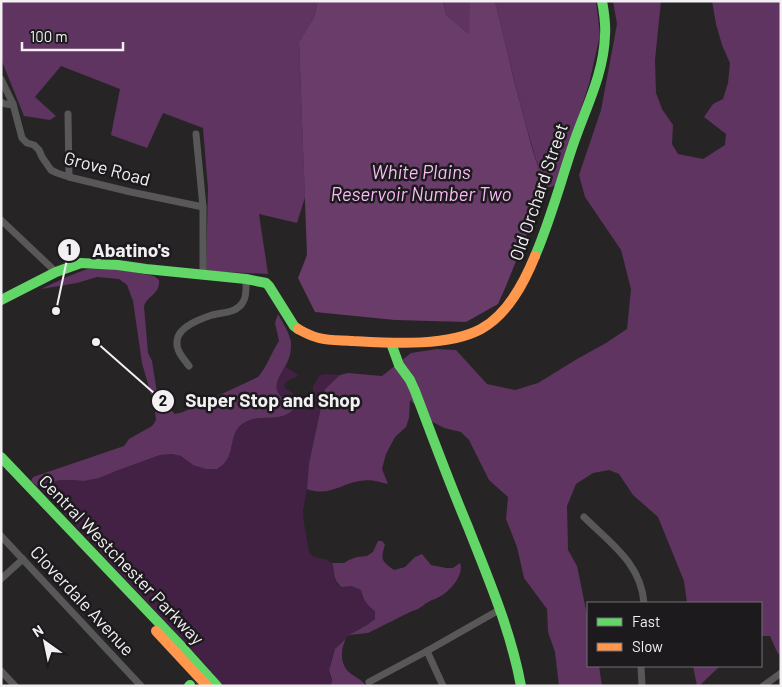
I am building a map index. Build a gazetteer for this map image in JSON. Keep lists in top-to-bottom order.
{
  "streets": {
    "street": [
      "Grove Road",
      "Old Orchard Street",
      "Central Westchester Parkway",
      "Cloverdale Avenue"
    ]
  },
  "water": ["White Plains Reservoir Number Two"],
  "places": ["Abatino's", "Super Stop and Shop"],
  "legend": ["Fast", "Slow"],
  "scale_bar": "100 m",
  "north": "top left"
}
